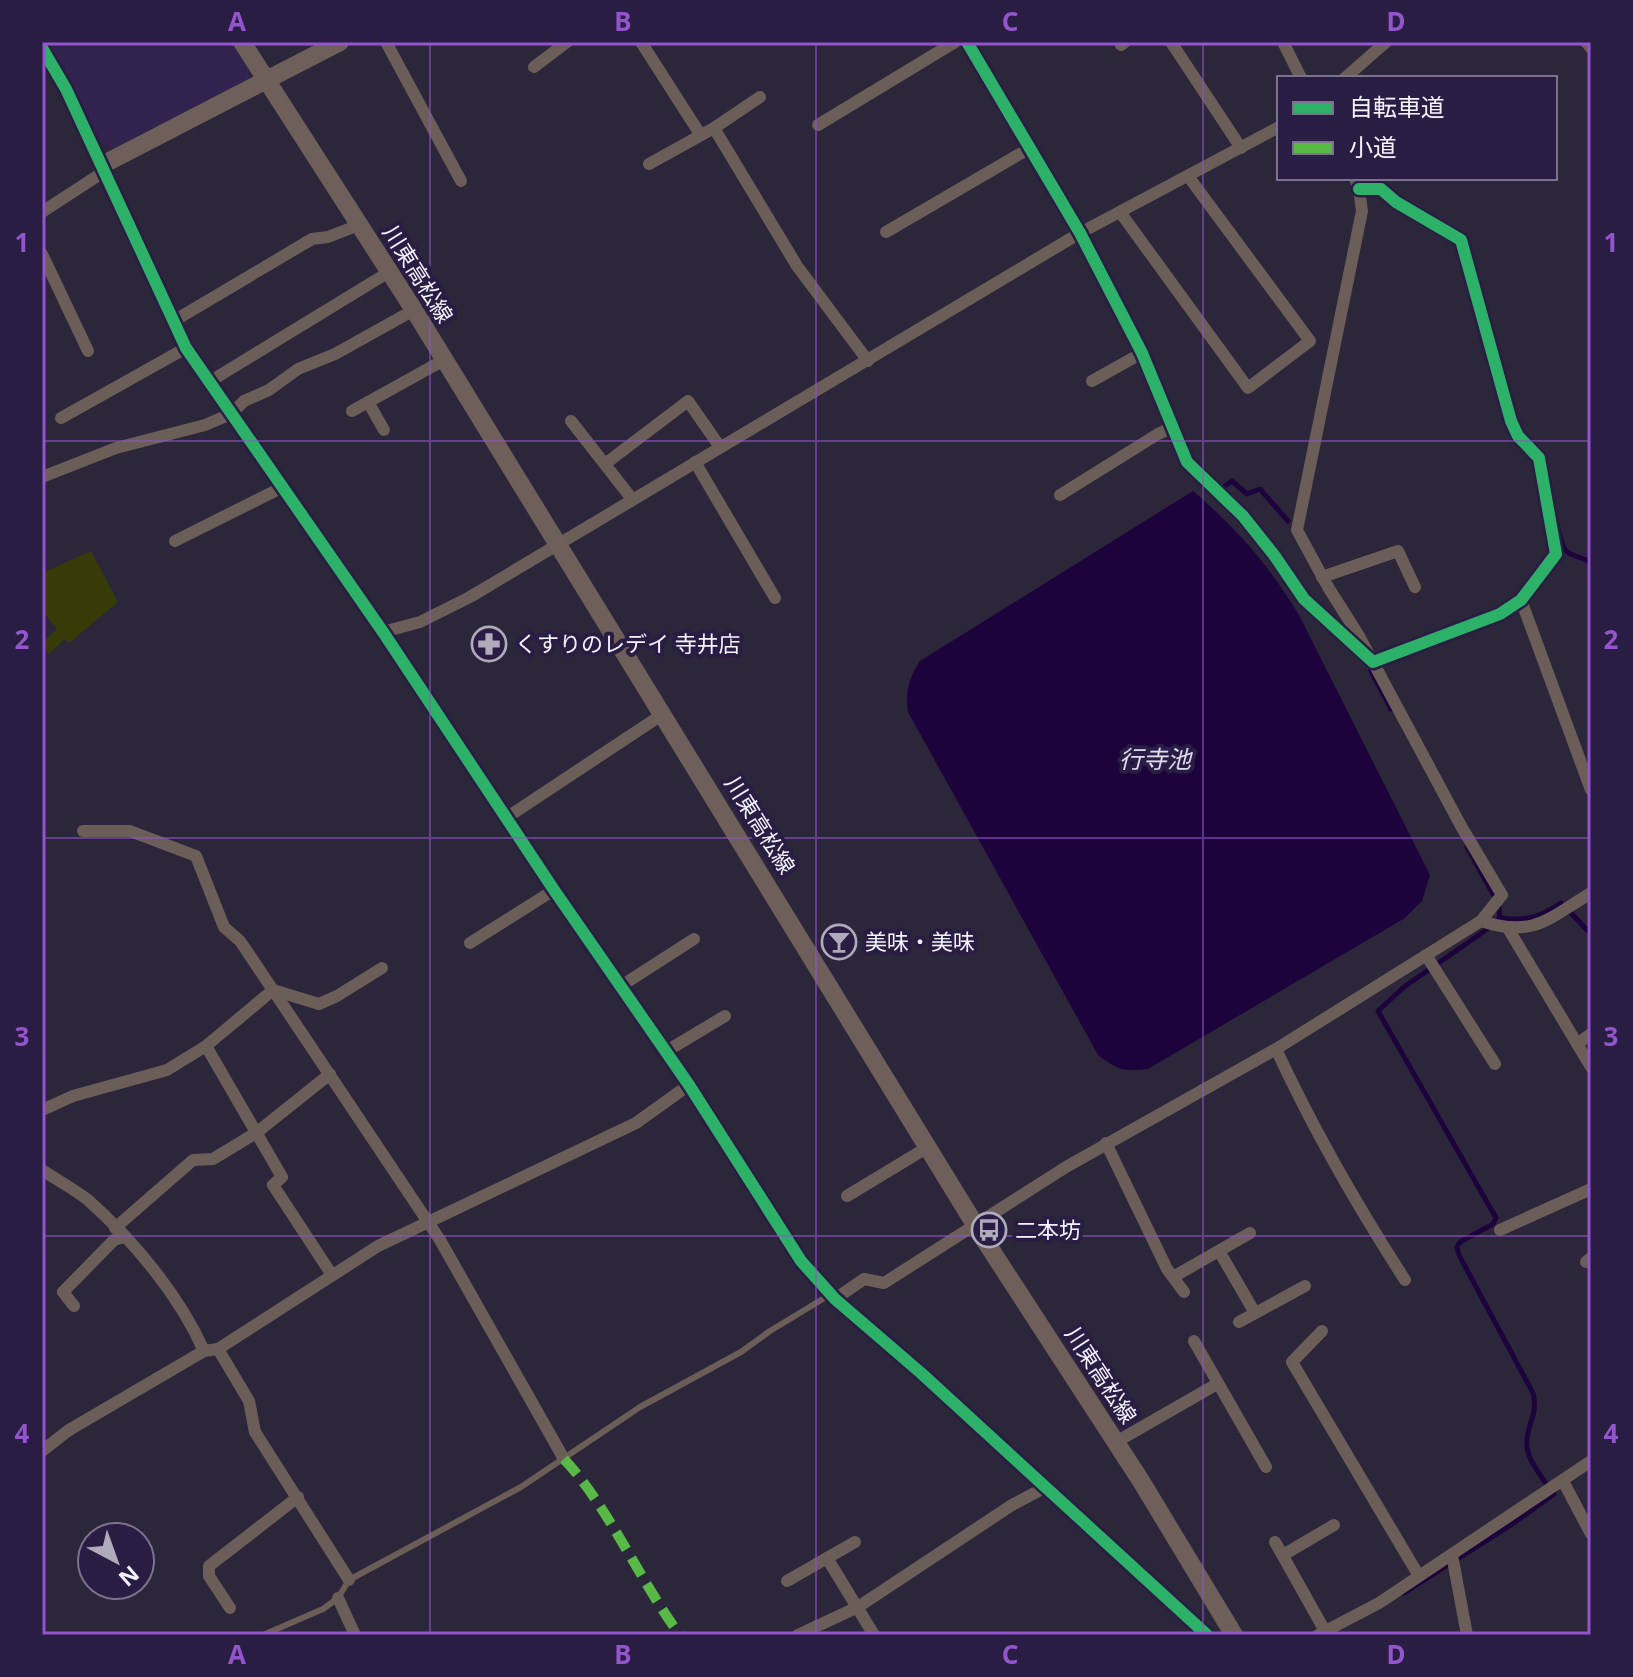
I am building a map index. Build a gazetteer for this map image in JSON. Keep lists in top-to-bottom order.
{
  "streets": {
    "main road": ["川東高松線"]
  },
  "water": ["行寺池"],
  "places": {
    "pharmacy": ["くすりのレデイ 寺井店"],
    "bar": ["美味・美味"],
    "bus stop": ["二本坊"]
  },
  "legend": ["自転車道", "小道"],
  "north": "bottom right",
  "grid": {
    "columns": [
      "A",
      "B",
      "C",
      "D"
    ],
    "rows": [
      "1",
      "2",
      "3",
      "4"
    ]
  }
}
